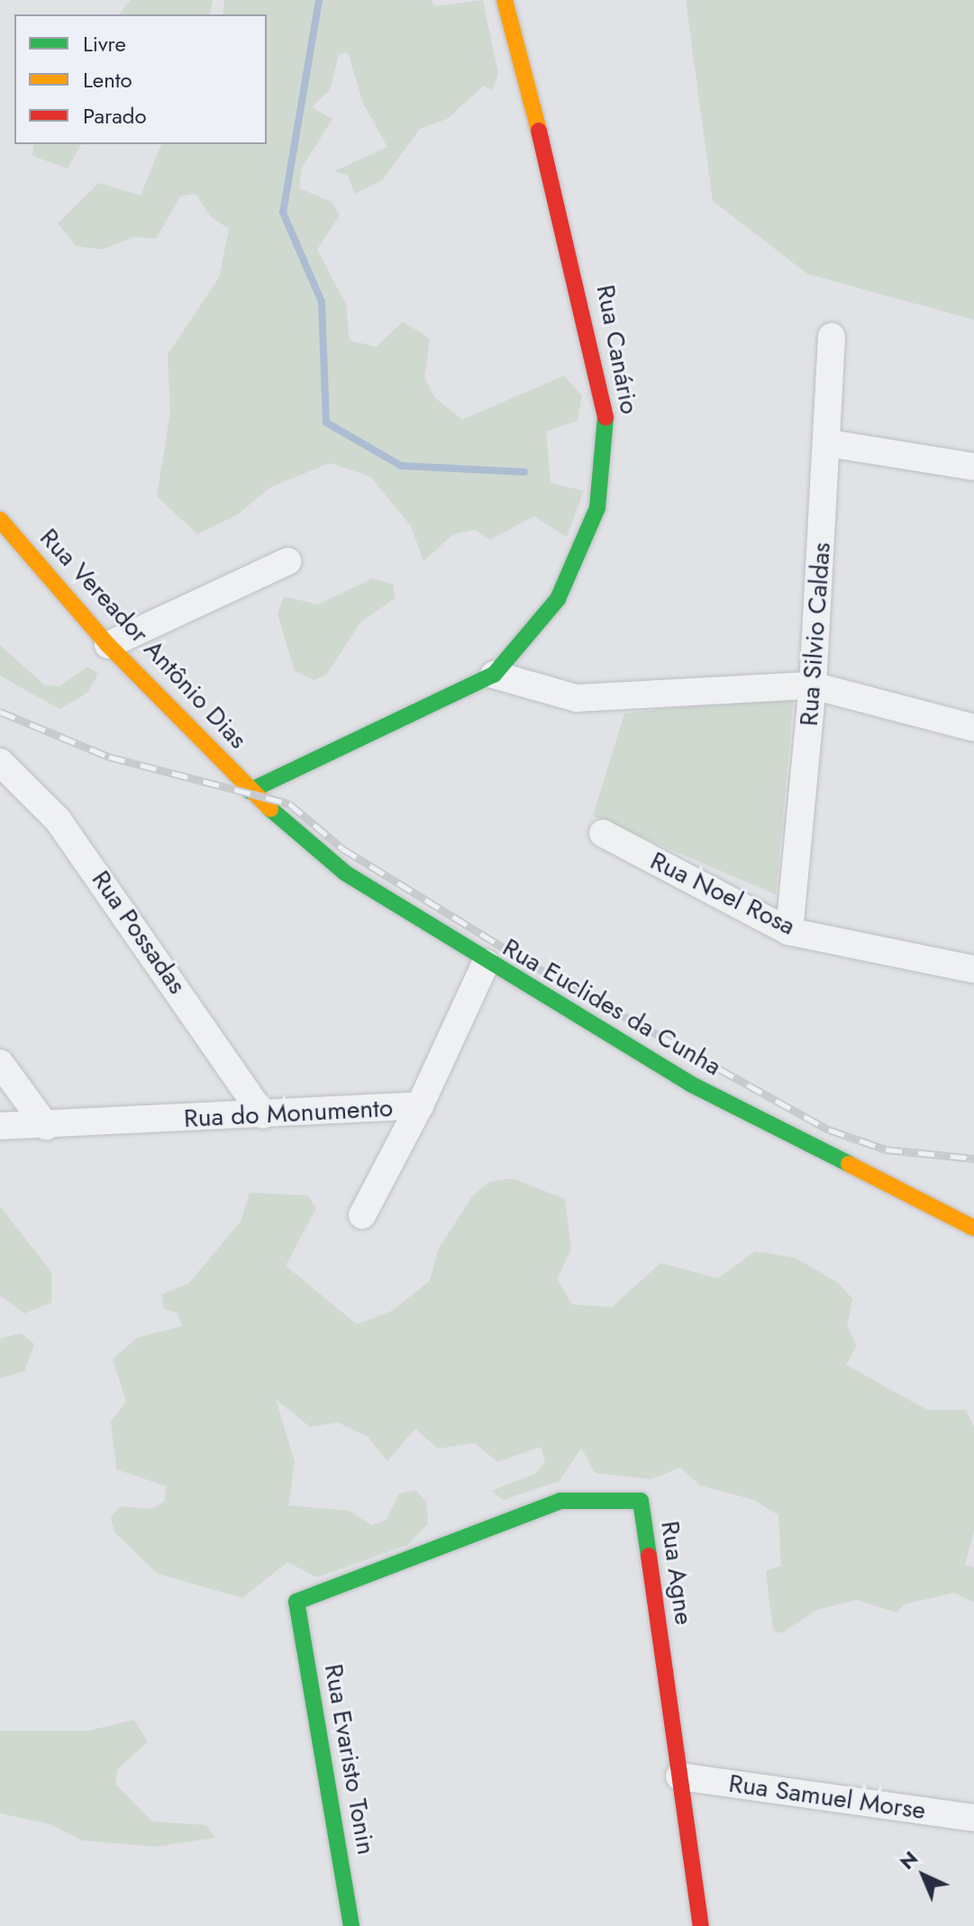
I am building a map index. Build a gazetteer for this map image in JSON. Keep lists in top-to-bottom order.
{
  "streets": {
    "street": [
      "Rua Canário",
      "Rua Silvio Caldas",
      "Rua Vereador Antônio Dias",
      "Rua Noel Rosa",
      "Rua Possadas",
      "Rua Euclides da Cunha",
      "Rua do Monumento",
      "Rua Agne",
      "Rua Evaristo Tonin",
      "Rua Samuel Morse"
    ]
  },
  "crossings": [
    ["Rua Canário", "Rua Vereador Antônio Dias"],
    ["Rua Canário", "Rua Euclides da Cunha"],
    ["Rua Silvio Caldas", "Rua Noel Rosa"],
    ["Rua Vereador Antônio Dias", "Rua Euclides da Cunha"],
    ["Rua Possadas", "Rua do Monumento"],
    ["Rua Euclides da Cunha", "Rua do Monumento"],
    ["Rua Agne", "Rua Evaristo Tonin"],
    ["Rua Agne", "Rua Samuel Morse"]
  ],
  "legend": ["Livre", "Lento", "Parado"],
  "north": "top left"
}
